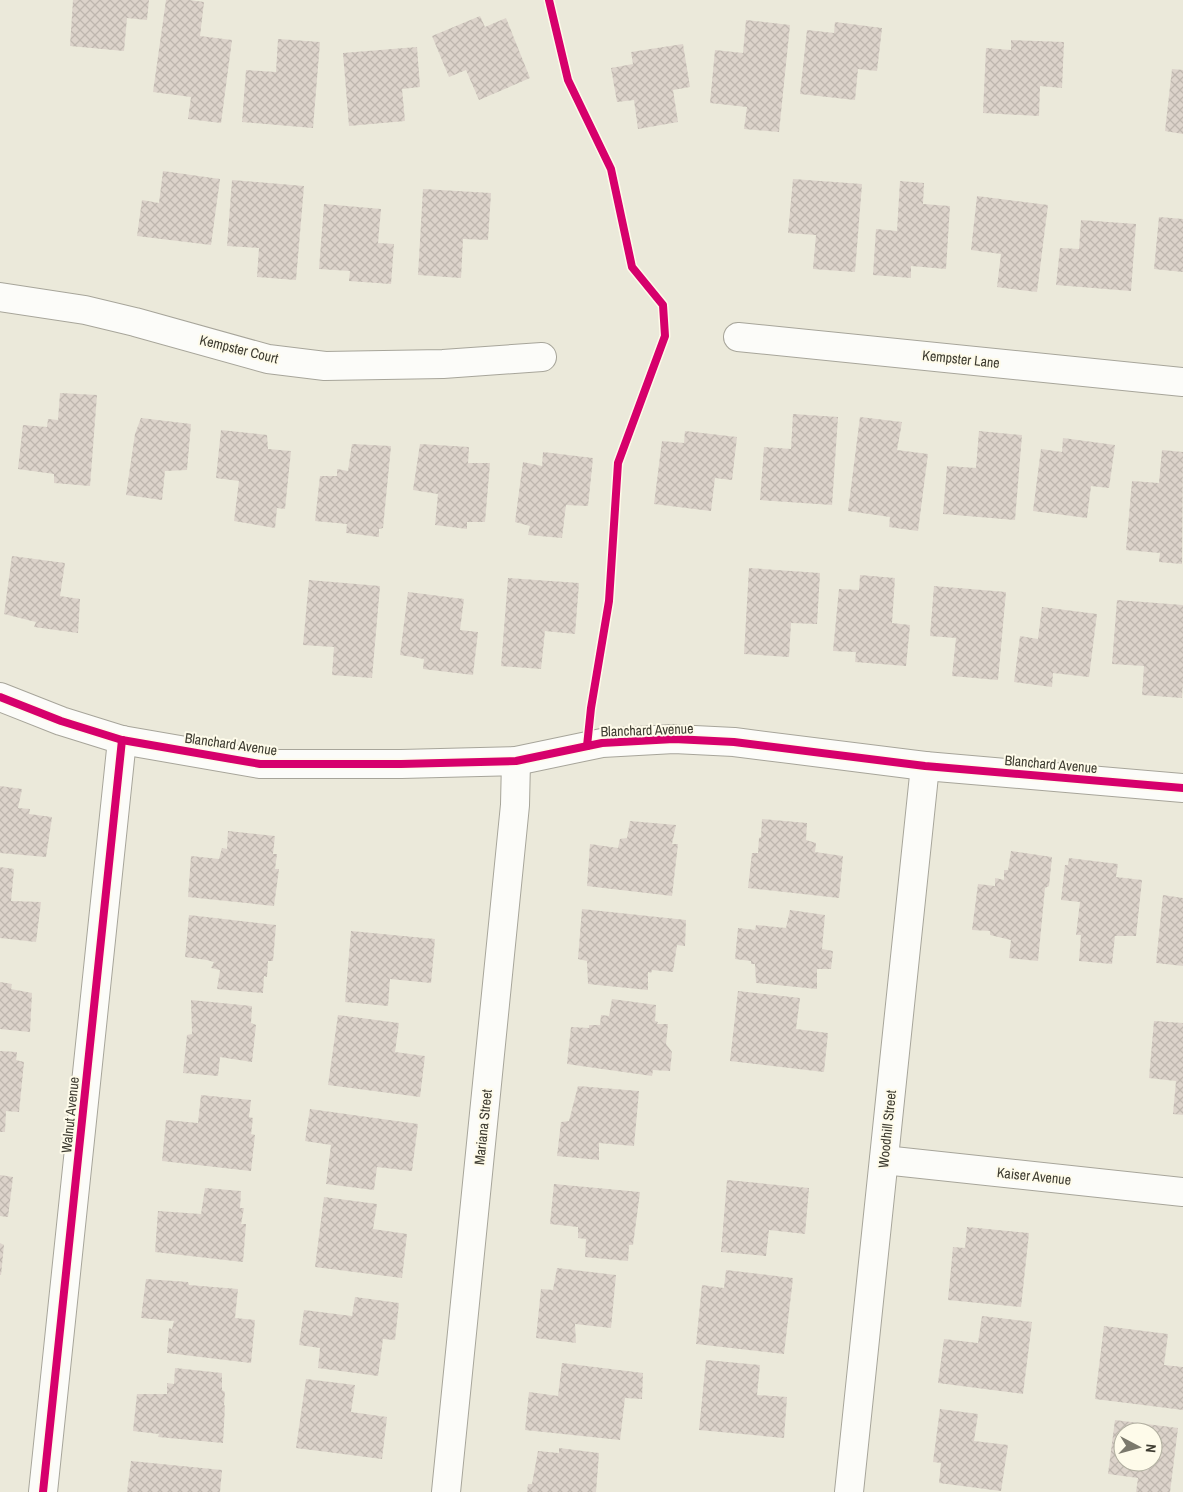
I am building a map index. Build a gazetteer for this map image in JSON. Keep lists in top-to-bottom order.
{
  "streets": {
    "street": [
      "Kempster Court",
      "Kempster Lane",
      "Blanchard Avenue",
      "Walnut Avenue",
      "Mariana Street",
      "Woodhill Street",
      "Kaiser Avenue"
    ]
  },
  "crossings": [
    ["Blanchard Avenue", "Walnut Avenue"],
    ["Blanchard Avenue", "Mariana Street"],
    ["Blanchard Avenue", "Woodhill Street"],
    ["Woodhill Street", "Kaiser Avenue"]
  ],
  "north": "right"
}
